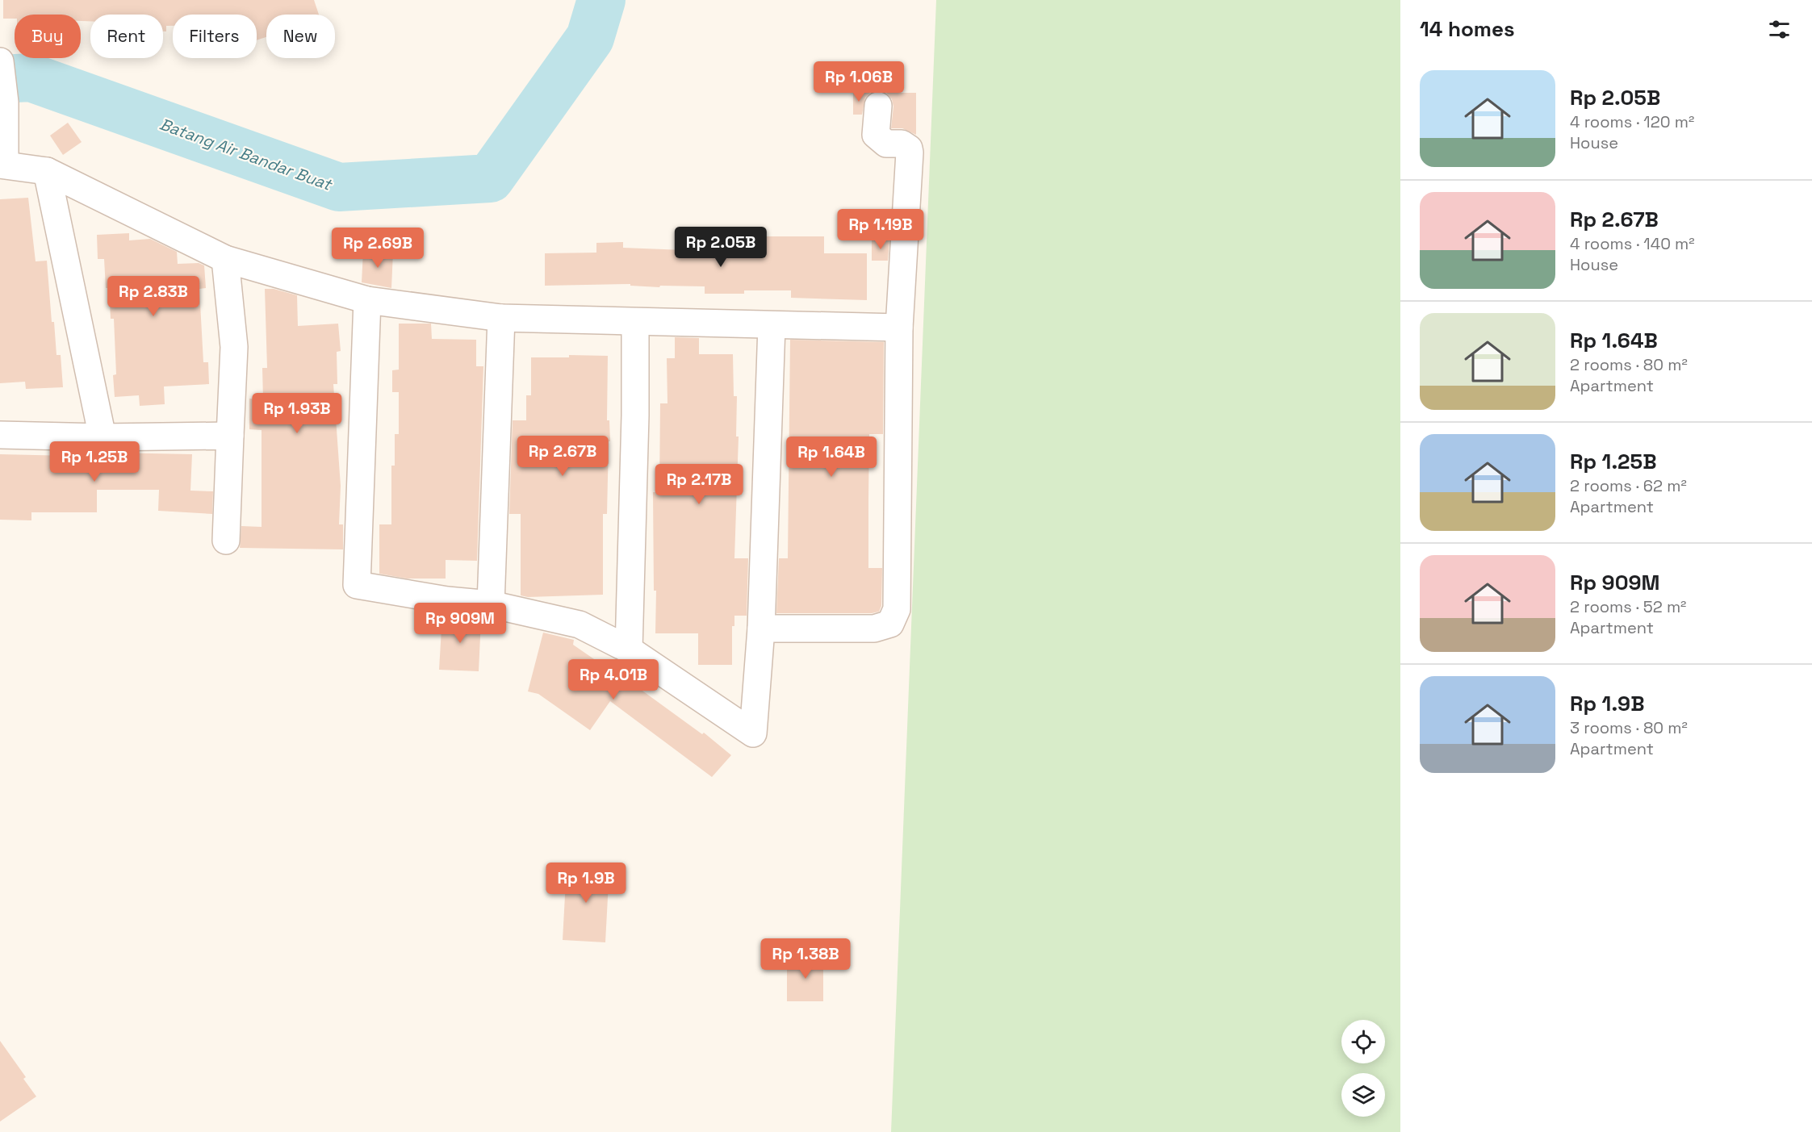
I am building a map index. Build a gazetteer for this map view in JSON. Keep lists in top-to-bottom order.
{
  "water": ["Batang Air Bandar Buat"],
  "page": {
    "heading": "14 homes",
    "chip": [
      "Buy",
      "Rent",
      "Filters",
      "New"
    ],
    "list": [
      {
        "name": "Rp 2.05B",
        "note": "4 rooms · 120 m² · House"
      },
      {
        "name": "Rp 2.67B",
        "note": "4 rooms · 140 m² · House"
      },
      {
        "name": "Rp 1.64B",
        "note": "2 rooms · 80 m² · Apartment"
      },
      {
        "name": "Rp 1.25B",
        "note": "2 rooms · 62 m² · Apartment"
      },
      {
        "name": "Rp 909M",
        "note": "2 rooms · 52 m² · Apartment"
      },
      {
        "name": "Rp 1.9B",
        "note": "3 rooms · 80 m² · Apartment"
      }
    ],
    "price": [
      "Rp 1.06B",
      "Rp 1.19B",
      "Rp 2.05B",
      "Rp 2.69B",
      "Rp 2.83B",
      "Rp 1.93B",
      "Rp 2.67B",
      "Rp 1.64B",
      "Rp 1.25B",
      "Rp 2.17B",
      "Rp 909M",
      "Rp 4.01B",
      "Rp 1.9B",
      "Rp 1.38B"
    ]
  }
}
